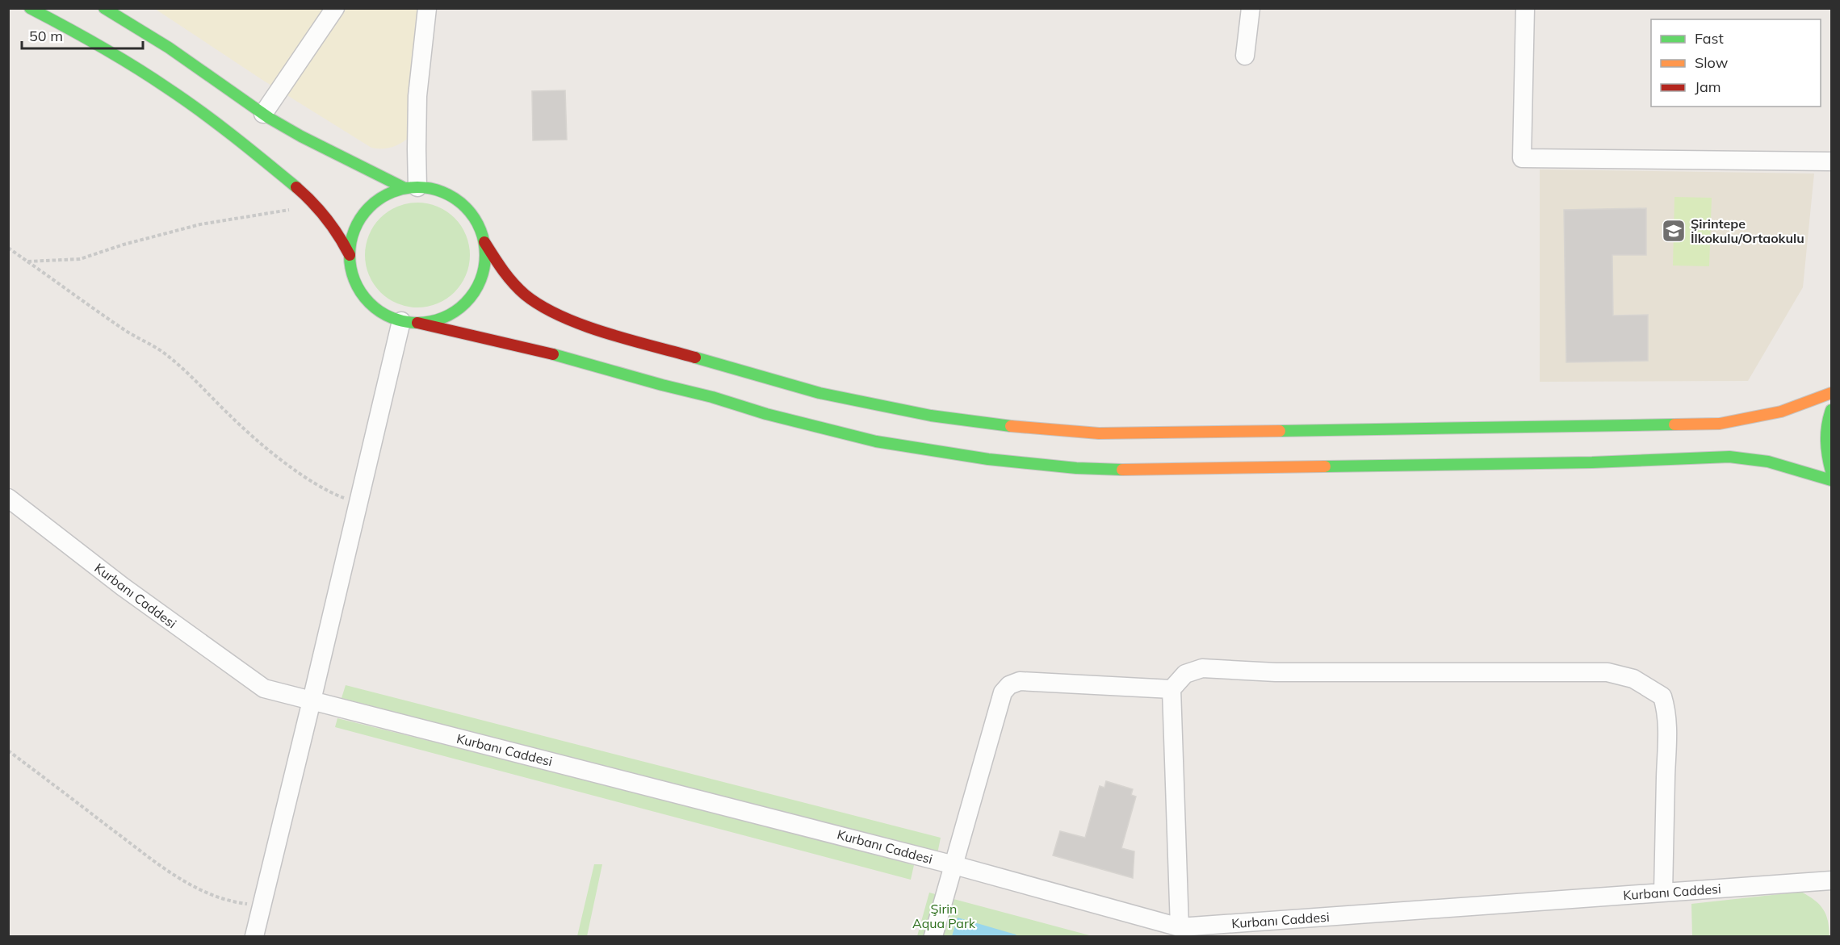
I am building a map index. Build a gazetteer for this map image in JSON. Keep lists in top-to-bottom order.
{
  "streets": {
    "street": ["Kurbanı Caddesi"]
  },
  "parks": ["Şirin Aqua Park"],
  "places": {
    "school or university": ["Şirintepe İlkokulu/Ortaokulu"]
  },
  "legend": ["Fast", "Slow", "Jam"],
  "scale_bar": "50 m"
}
